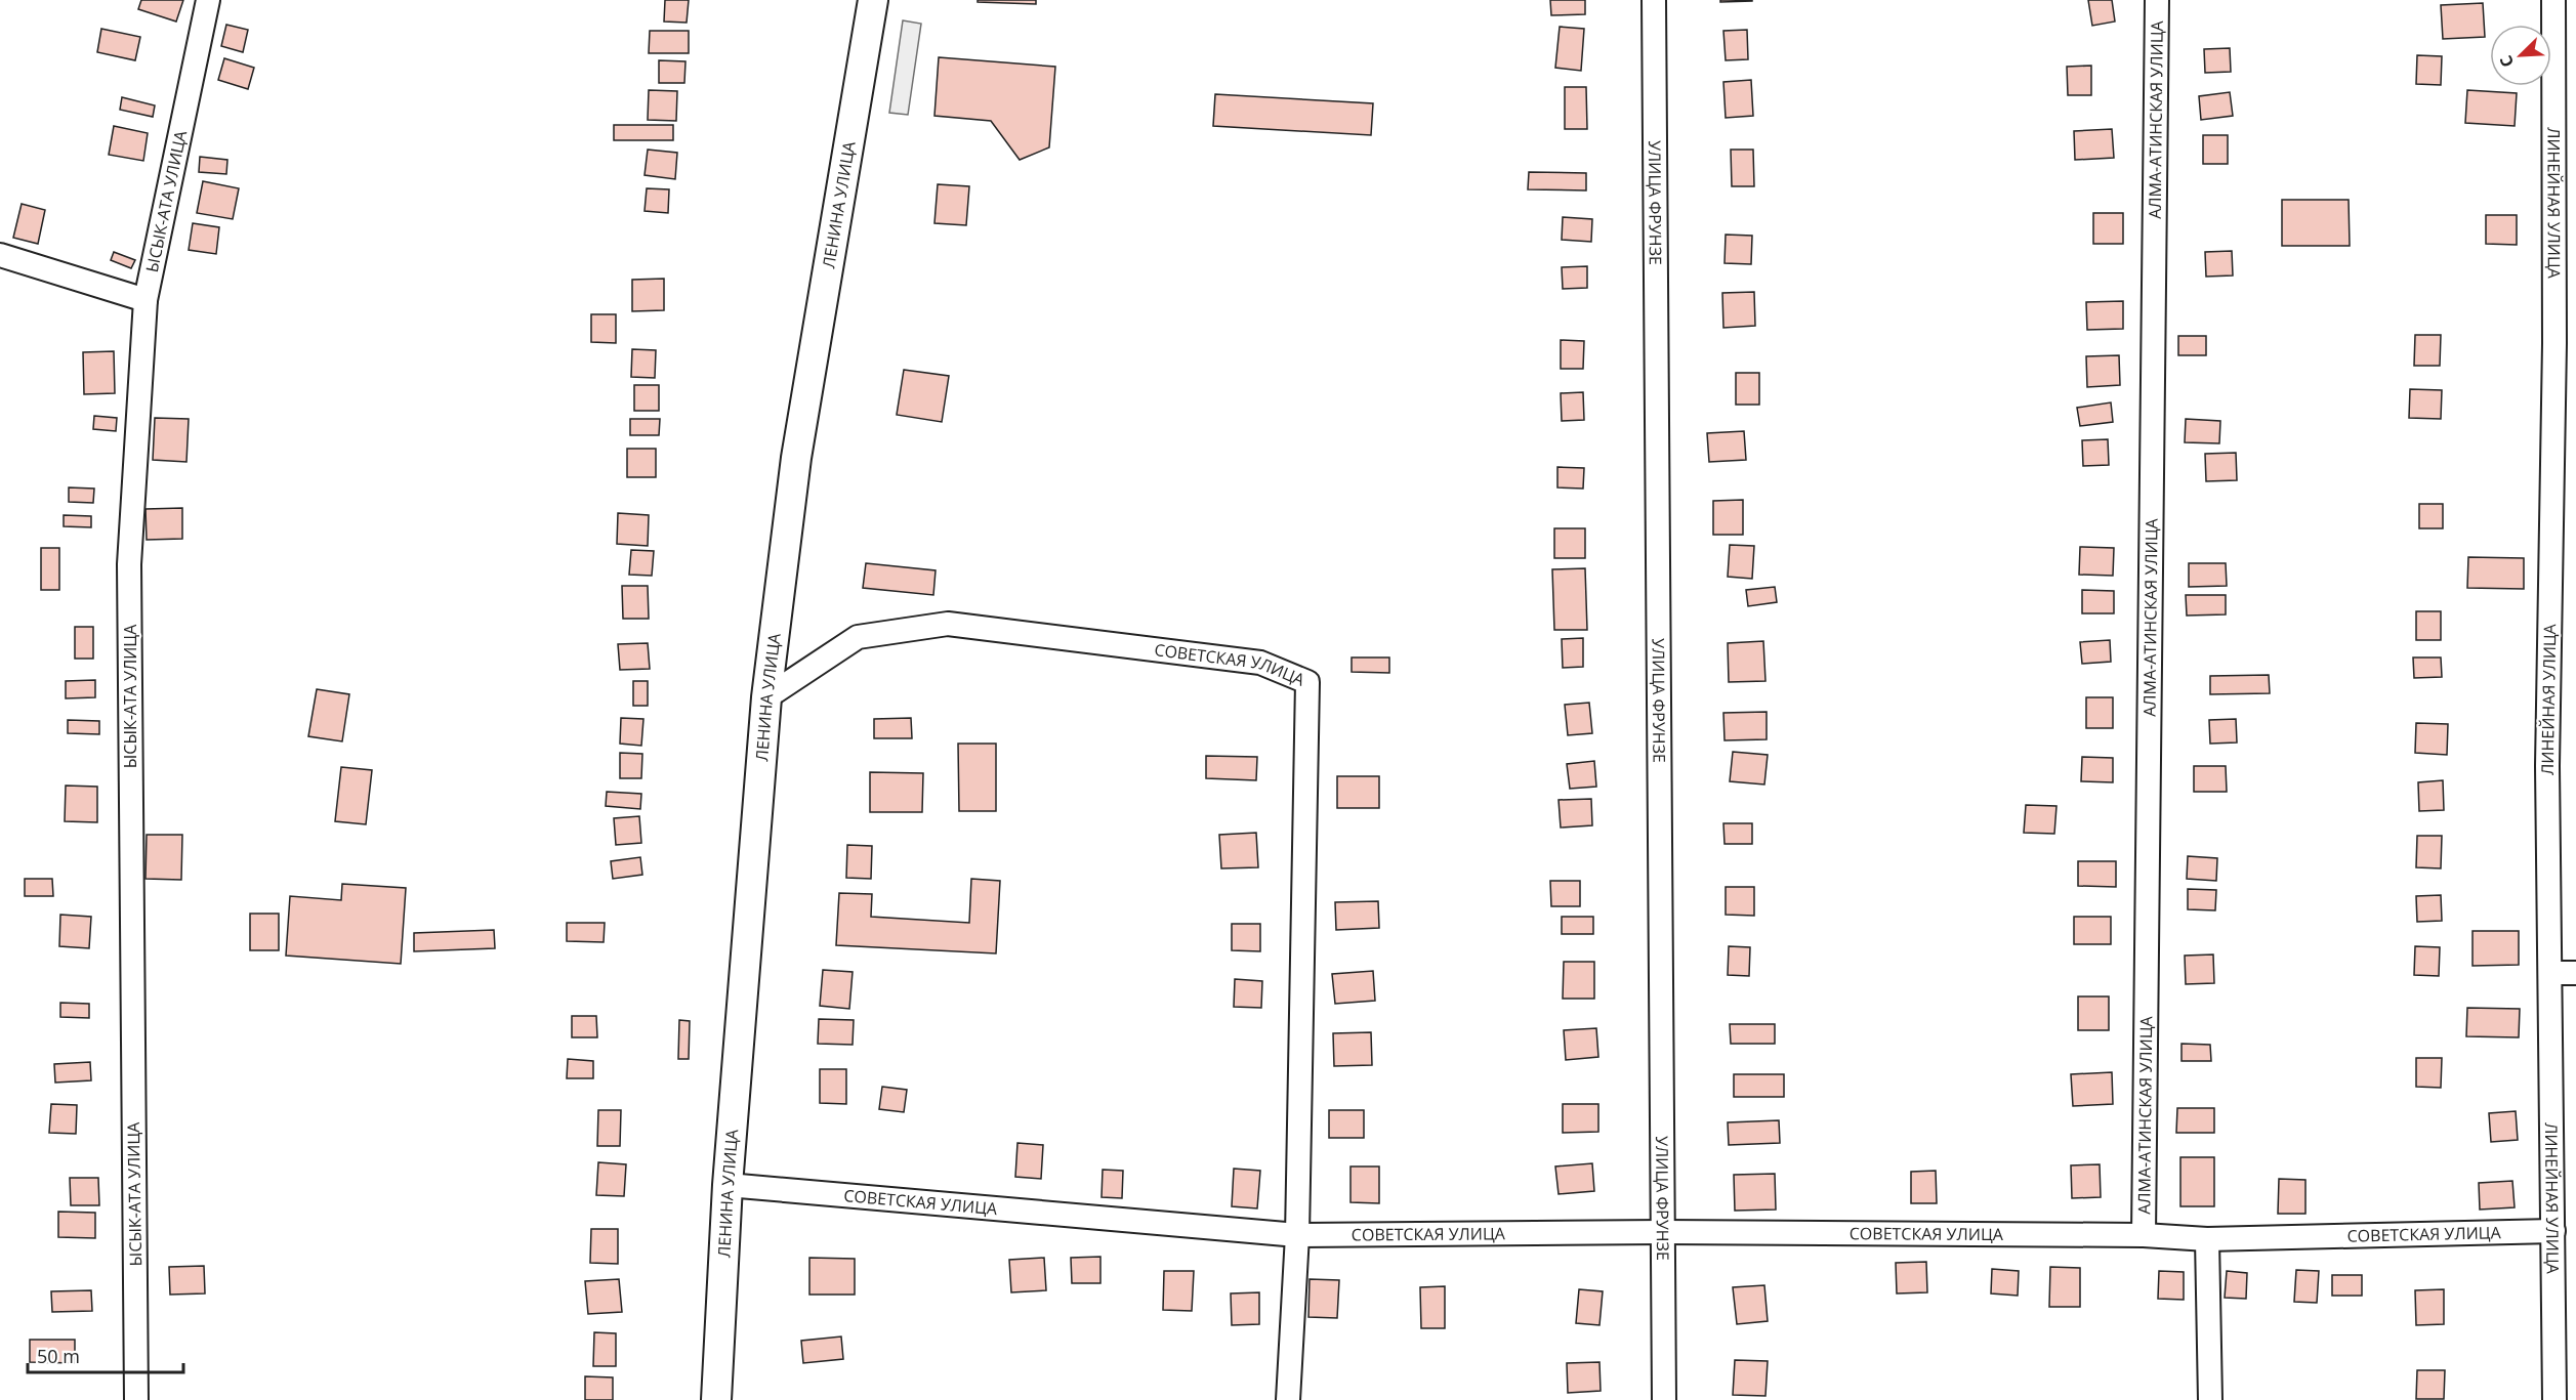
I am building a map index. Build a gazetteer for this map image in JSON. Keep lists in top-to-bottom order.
{
  "streets": {
    "main road": ["ЛЕНИНА УЛИЦА"],
    "street": [
      "АЛМА-АТИНСКАЯ УЛИЦА",
      "ЫСЫК-АТА УЛИЦА",
      "УЛИЦА ФРУНЗЕ",
      "ЛИНЕЙНАЯ УЛИЦА",
      "СОВЕТСКАЯ УЛИЦА"
    ]
  },
  "crossings": [
    ["АЛМА-АТИНСКАЯ УЛИЦА", "СОВЕТСКАЯ УЛИЦА"],
    ["УЛИЦА ФРУНЗЕ", "СОВЕТСКАЯ УЛИЦА"],
    ["ЛИНЕЙНАЯ УЛИЦА", "СОВЕТСКАЯ УЛИЦА"],
    ["ЛЕНИНА УЛИЦА", "СОВЕТСКАЯ УЛИЦА"]
  ],
  "scale_bar": "50 m",
  "north": "bottom left"
}
